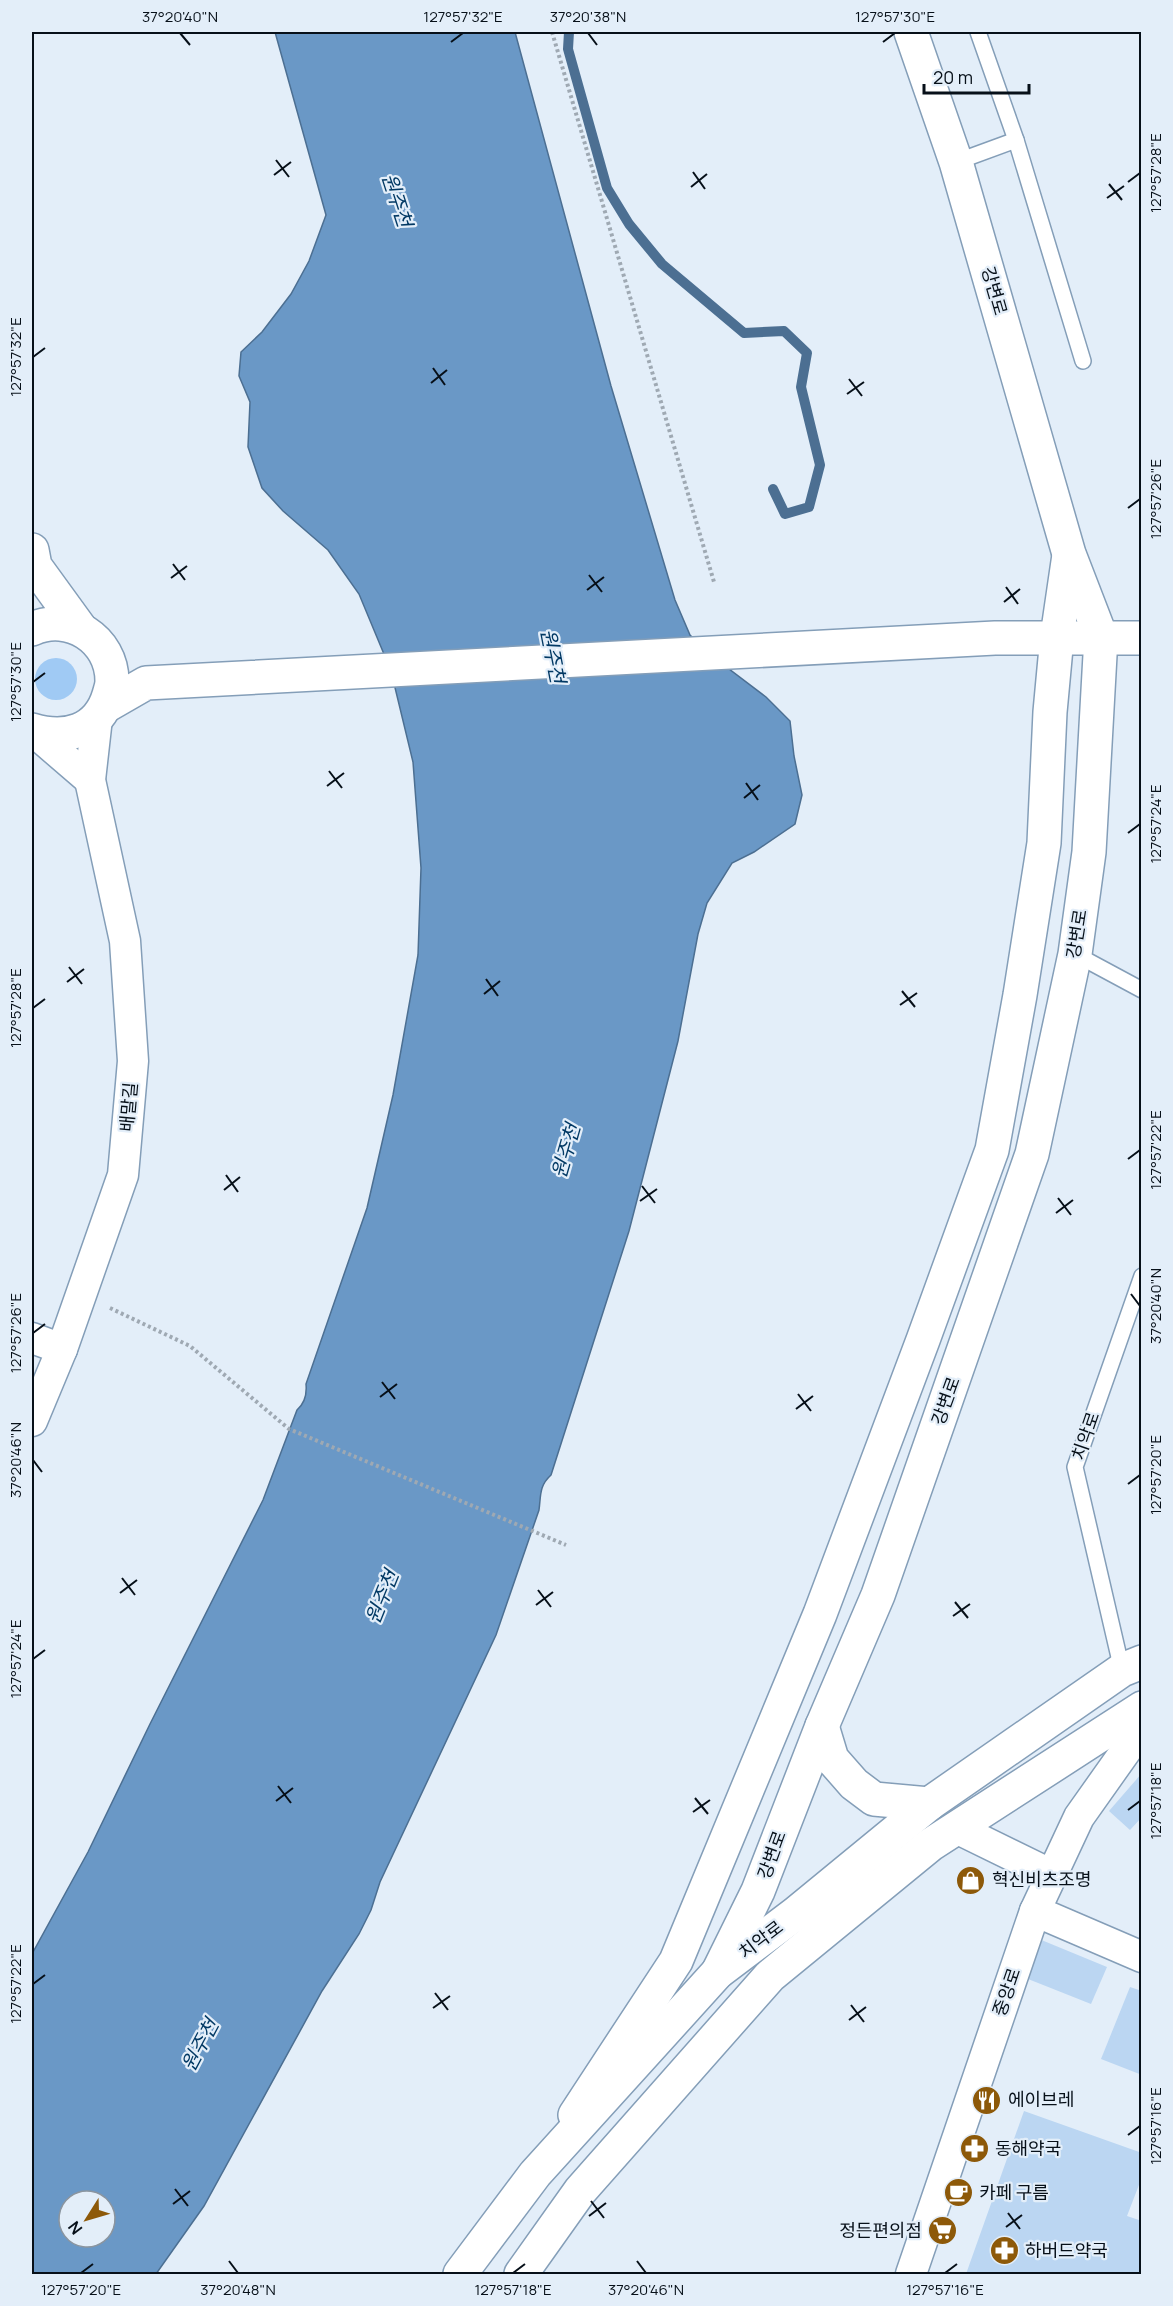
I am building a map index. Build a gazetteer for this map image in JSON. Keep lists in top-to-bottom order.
{
  "streets": {
    "street": [
      "강변로",
      "배말길",
      "치악로",
      "중앙로"
    ]
  },
  "crossings": [
    ["강변로", "치악로"]
  ],
  "water": ["원주천"],
  "places": {
    "shop": ["혁신비츠조명"],
    "restaurant": ["에이브레"],
    "pharmacy": ["동해약국", "하버드약국"],
    "cafe": ["카페 구름"],
    "supermarket": ["정든편의점"]
  },
  "scale_bar": "20 m",
  "north": "bottom left",
  "coordinates": [
    "37°20'40\"N",
    "127°57'32\"E",
    "37°20'38\"N",
    "127°57'30\"E",
    "127°57'28\"E",
    "127°57'26\"E",
    "127°57'24\"E",
    "127°57'22\"E",
    "37°20'46\"N",
    "127°57'20\"E",
    "127°57'18\"E",
    "127°57'16\"E",
    "37°20'48\"N"
  ]
}
